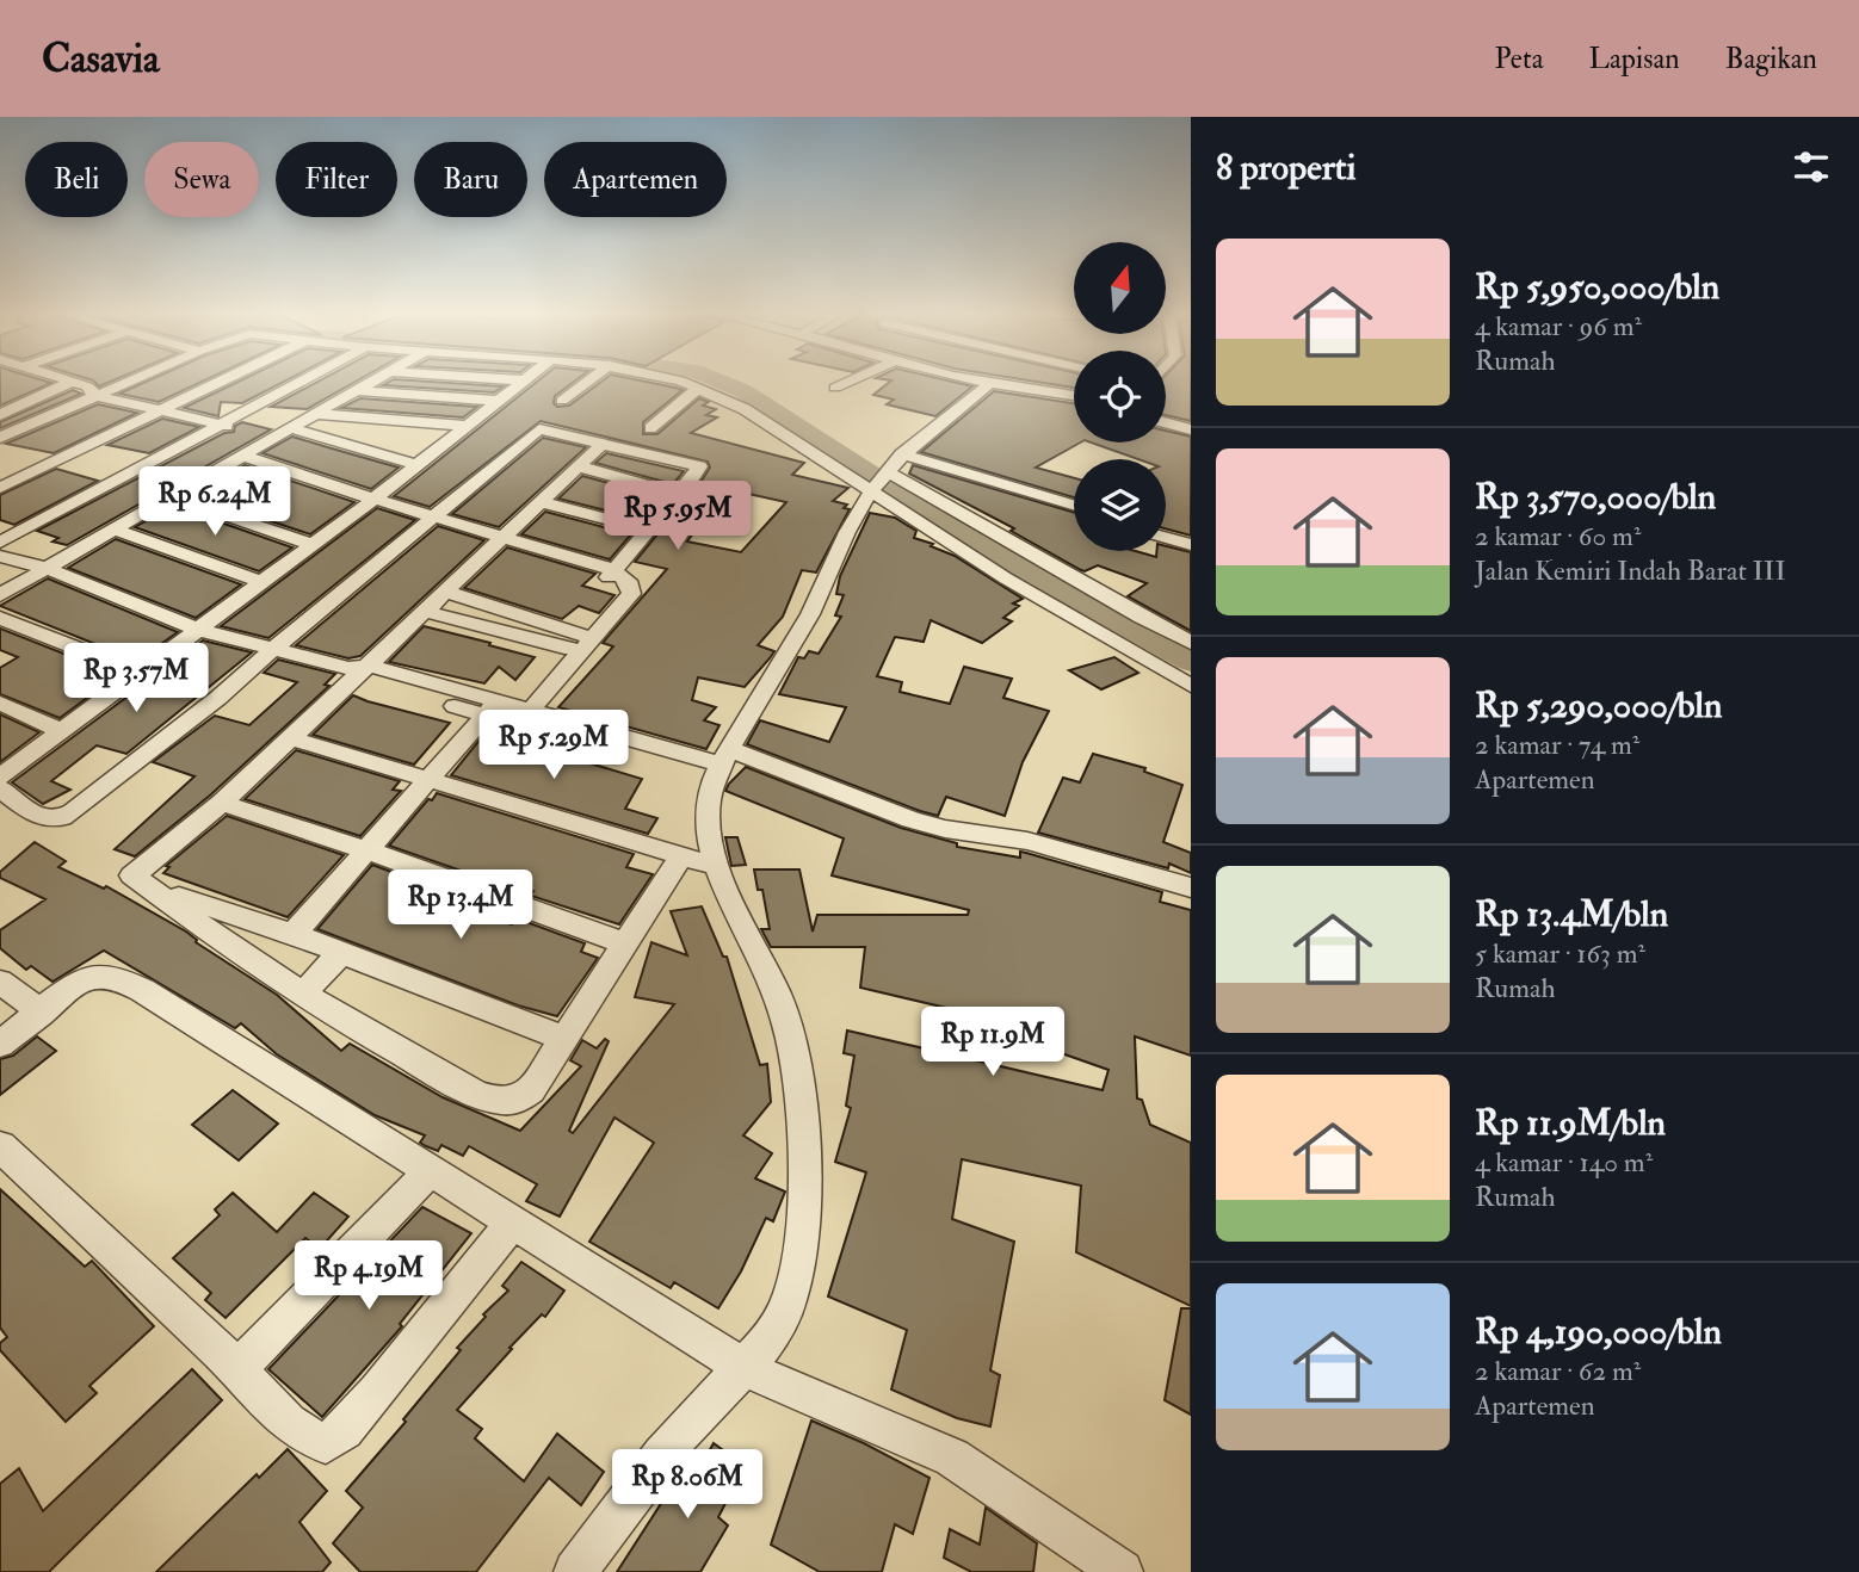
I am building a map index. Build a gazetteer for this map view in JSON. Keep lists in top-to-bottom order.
{
  "north": "top",
  "page": {
    "header": "Casavia",
    "nav": ["Peta", "Lapisan", "Bagikan"],
    "heading": "8 properti",
    "chip": [
      "Beli",
      "Sewa",
      "Filter",
      "Baru",
      "Apartemen"
    ],
    "list": [
      {
        "name": "Rp 5,950,000/bln",
        "note": "4 kamar · 96 m² · Rumah"
      },
      {
        "name": "Rp 3,570,000/bln",
        "note": "2 kamar · 60 m² · Jalan Kemiri Indah Barat III"
      },
      {
        "name": "Rp 5,290,000/bln",
        "note": "2 kamar · 74 m² · Apartemen"
      },
      {
        "name": "Rp 13.4M/bln",
        "note": "5 kamar · 163 m² · Rumah"
      },
      {
        "name": "Rp 11.9M/bln",
        "note": "4 kamar · 140 m² · Rumah"
      },
      {
        "name": "Rp 4,190,000/bln",
        "note": "2 kamar · 62 m² · Apartemen"
      }
    ],
    "price": [
      "Rp 6.24M",
      "Rp 5.95M",
      "Rp 3.57M",
      "Rp 5.29M",
      "Rp 13.4M",
      "Rp 11.9M",
      "Rp 4.19M",
      "Rp 8.06M"
    ]
  }
}
